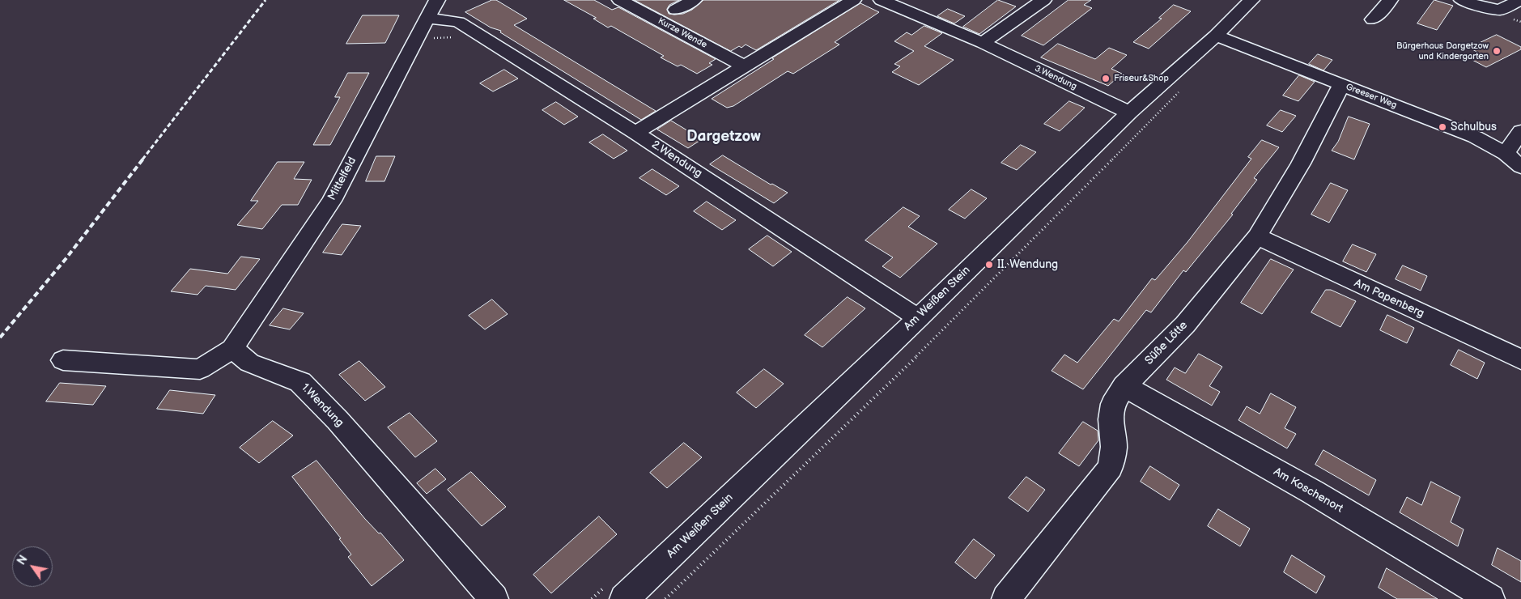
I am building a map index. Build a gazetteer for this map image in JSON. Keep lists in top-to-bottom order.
{
  "streets": {
    "street": [
      "Kurze Wende",
      "3.Wendung",
      "Greeser Weg",
      "2.Wendung",
      "Mittelfeld",
      "Am Weißen Stein",
      "Am Papenberg",
      "Süße Lötte",
      "1.Wendung",
      "Am Koschenort"
    ]
  },
  "crossings": [
    ["3.Wendung", "Am Weißen Stein"],
    ["Greeser Weg", "Am Weißen Stein"],
    ["Greeser Weg", "Süße Lötte"],
    ["2.Wendung", "Mittelfeld"],
    ["2.Wendung", "Am Weißen Stein"],
    ["Mittelfeld", "1.Wendung"],
    ["Am Papenberg", "Süße Lötte"],
    ["Süße Lötte", "Am Koschenort"]
  ],
  "districts": ["Dargetzow"],
  "places": [
    "Bürgerhaus Dargetzow und Kindergarten",
    "Friseur&Shop",
    "Schulbus",
    "II. Wendung"
  ],
  "north": "top left"
}
